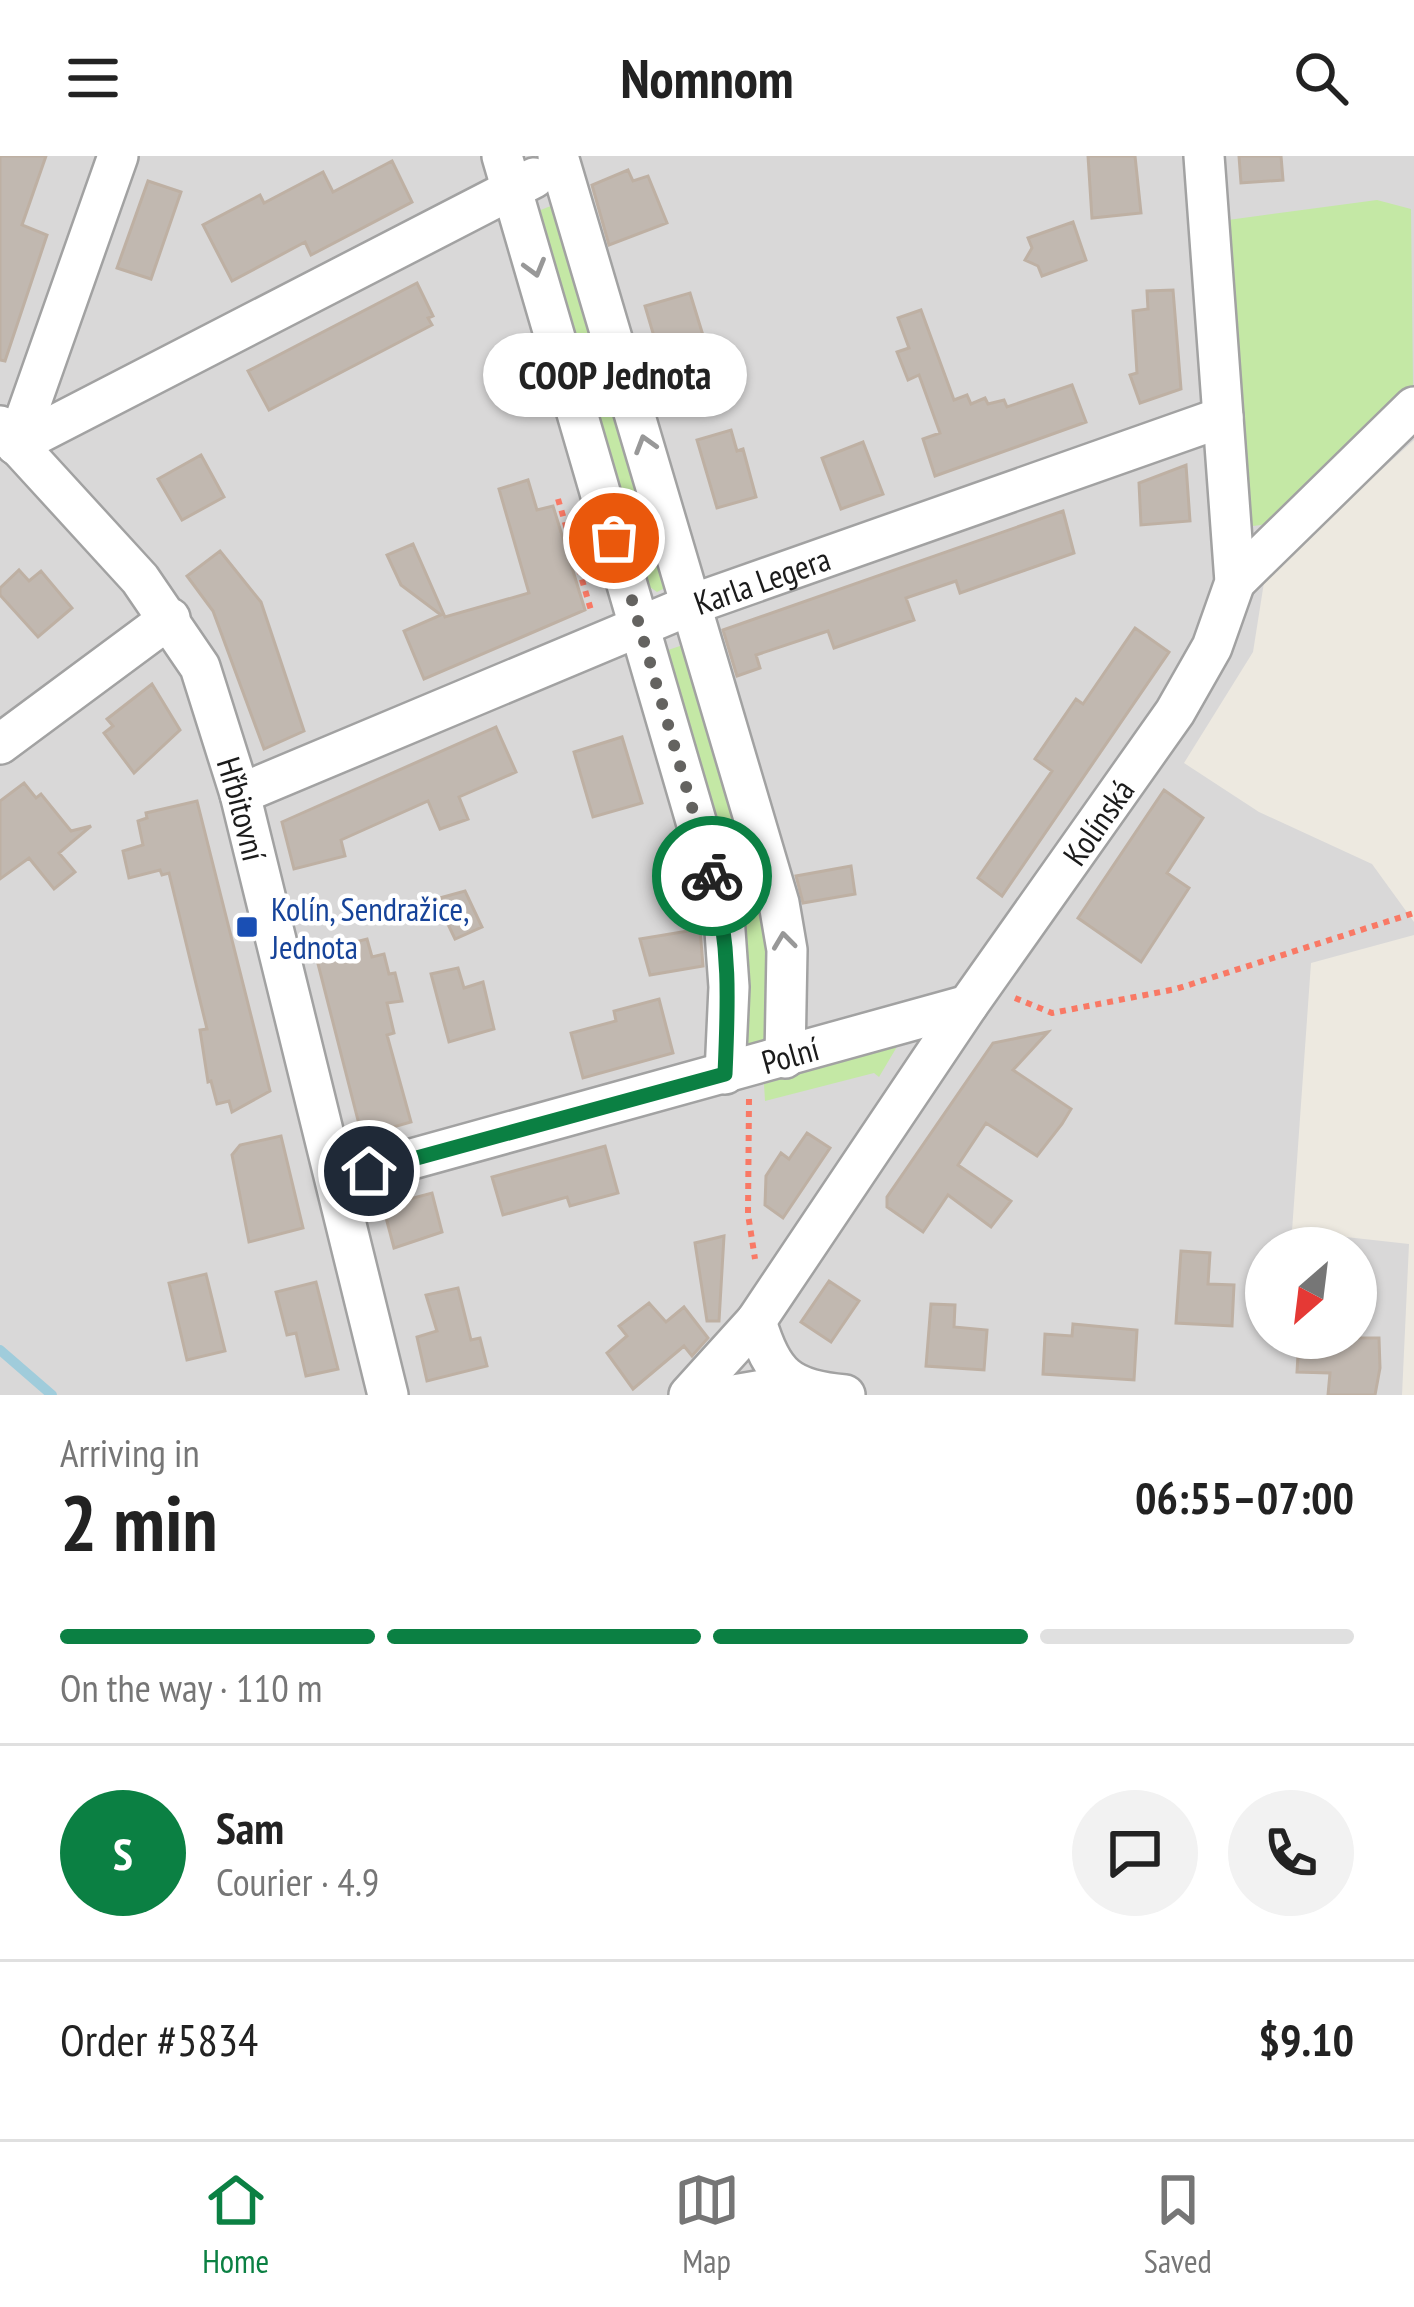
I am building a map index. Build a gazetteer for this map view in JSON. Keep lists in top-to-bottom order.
{
  "streets": {
    "street": [
      "Karla Legera",
      "Hřbitovní",
      "Kolínská",
      "Polní"
    ]
  },
  "crossings": [
    ["Karla Legera", "Hřbitovní"],
    ["Karla Legera", "Kolínská"],
    ["Hřbitovní", "Polní"],
    ["Kolínská", "Polní"]
  ],
  "places": {
    "other": ["COOP Jednota"],
    "transit": ["Kolín, Sendražice, Jednota"]
  },
  "north": "bottom left",
  "page": {
    "header": "Nomnom",
    "bubble": "COOP Jednota",
    "heading": ["2 min", "Arriving in", "06:55–07:00"],
    "panel": [
      "Sam",
      "Courier · 4.9",
      "Order #5834",
      "$9.10"
    ],
    "bar": "On the way · 110 m",
    "round": "S",
    "tabs": ["Home", "Map", "Saved"]
  }
}
